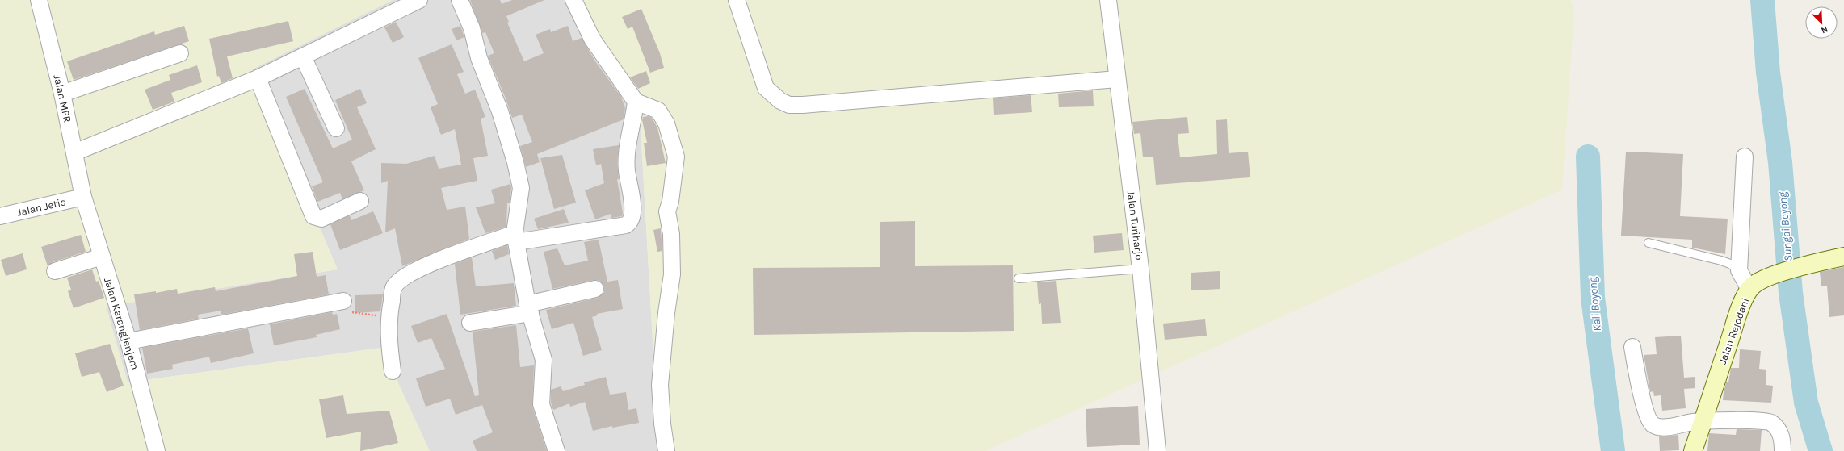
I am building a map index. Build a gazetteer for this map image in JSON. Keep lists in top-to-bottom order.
{
  "streets": {
    "main road": ["Jalan Rejodani"],
    "street": [
      "Jalan MPR",
      "Jalan Jetis",
      "Jalan Turiharjo",
      "Jalan Karangjenjem"
    ]
  },
  "crossings": [
    ["Jalan MPR", "Jalan Jetis"],
    ["Jalan MPR", "Jalan Karangjenjem"],
    ["Jalan Jetis", "Jalan Karangjenjem"]
  ],
  "water": ["Sungai Boyong", "Kali Boyong"],
  "north": "bottom right"
}
